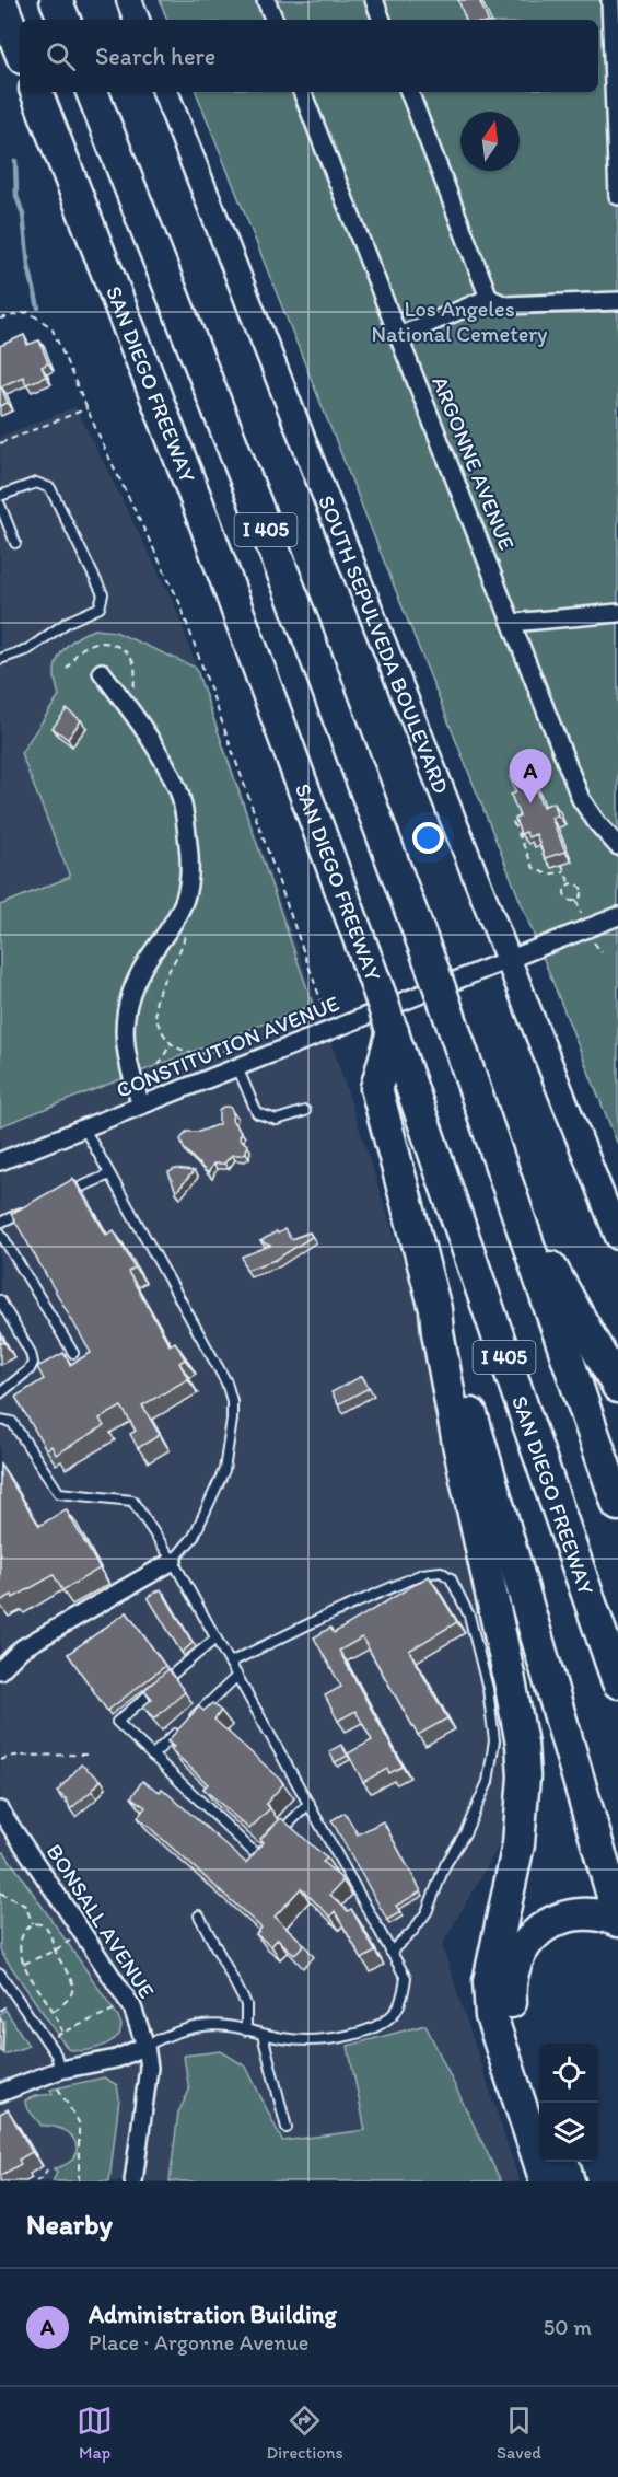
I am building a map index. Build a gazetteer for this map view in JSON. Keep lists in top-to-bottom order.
{
  "streets": {
    "highway": ["SAN DIEGO FREEWAY", "I 405"],
    "main road": ["SOUTH SEPULVEDA BOULEVARD"],
    "street": ["ARGONNE AVENUE", "CONSTITUTION AVENUE", "BONSALL AVENUE"]
  },
  "crossings": [
    ["SOUTH SEPULVEDA BOULEVARD", "CONSTITUTION AVENUE"]
  ],
  "parks": ["Los Angeles National Cemetery"],
  "north": "top",
  "page": {
    "search": "Search here",
    "pins": "A",
    "heading": "Nearby",
    "list": [
      {
        "mark": "A",
        "name": "Administration Building",
        "note": "Place · Argonne Avenue",
        "value": "50 m"
      }
    ],
    "nav": ["Map", "Directions", "Saved"]
  }
}
